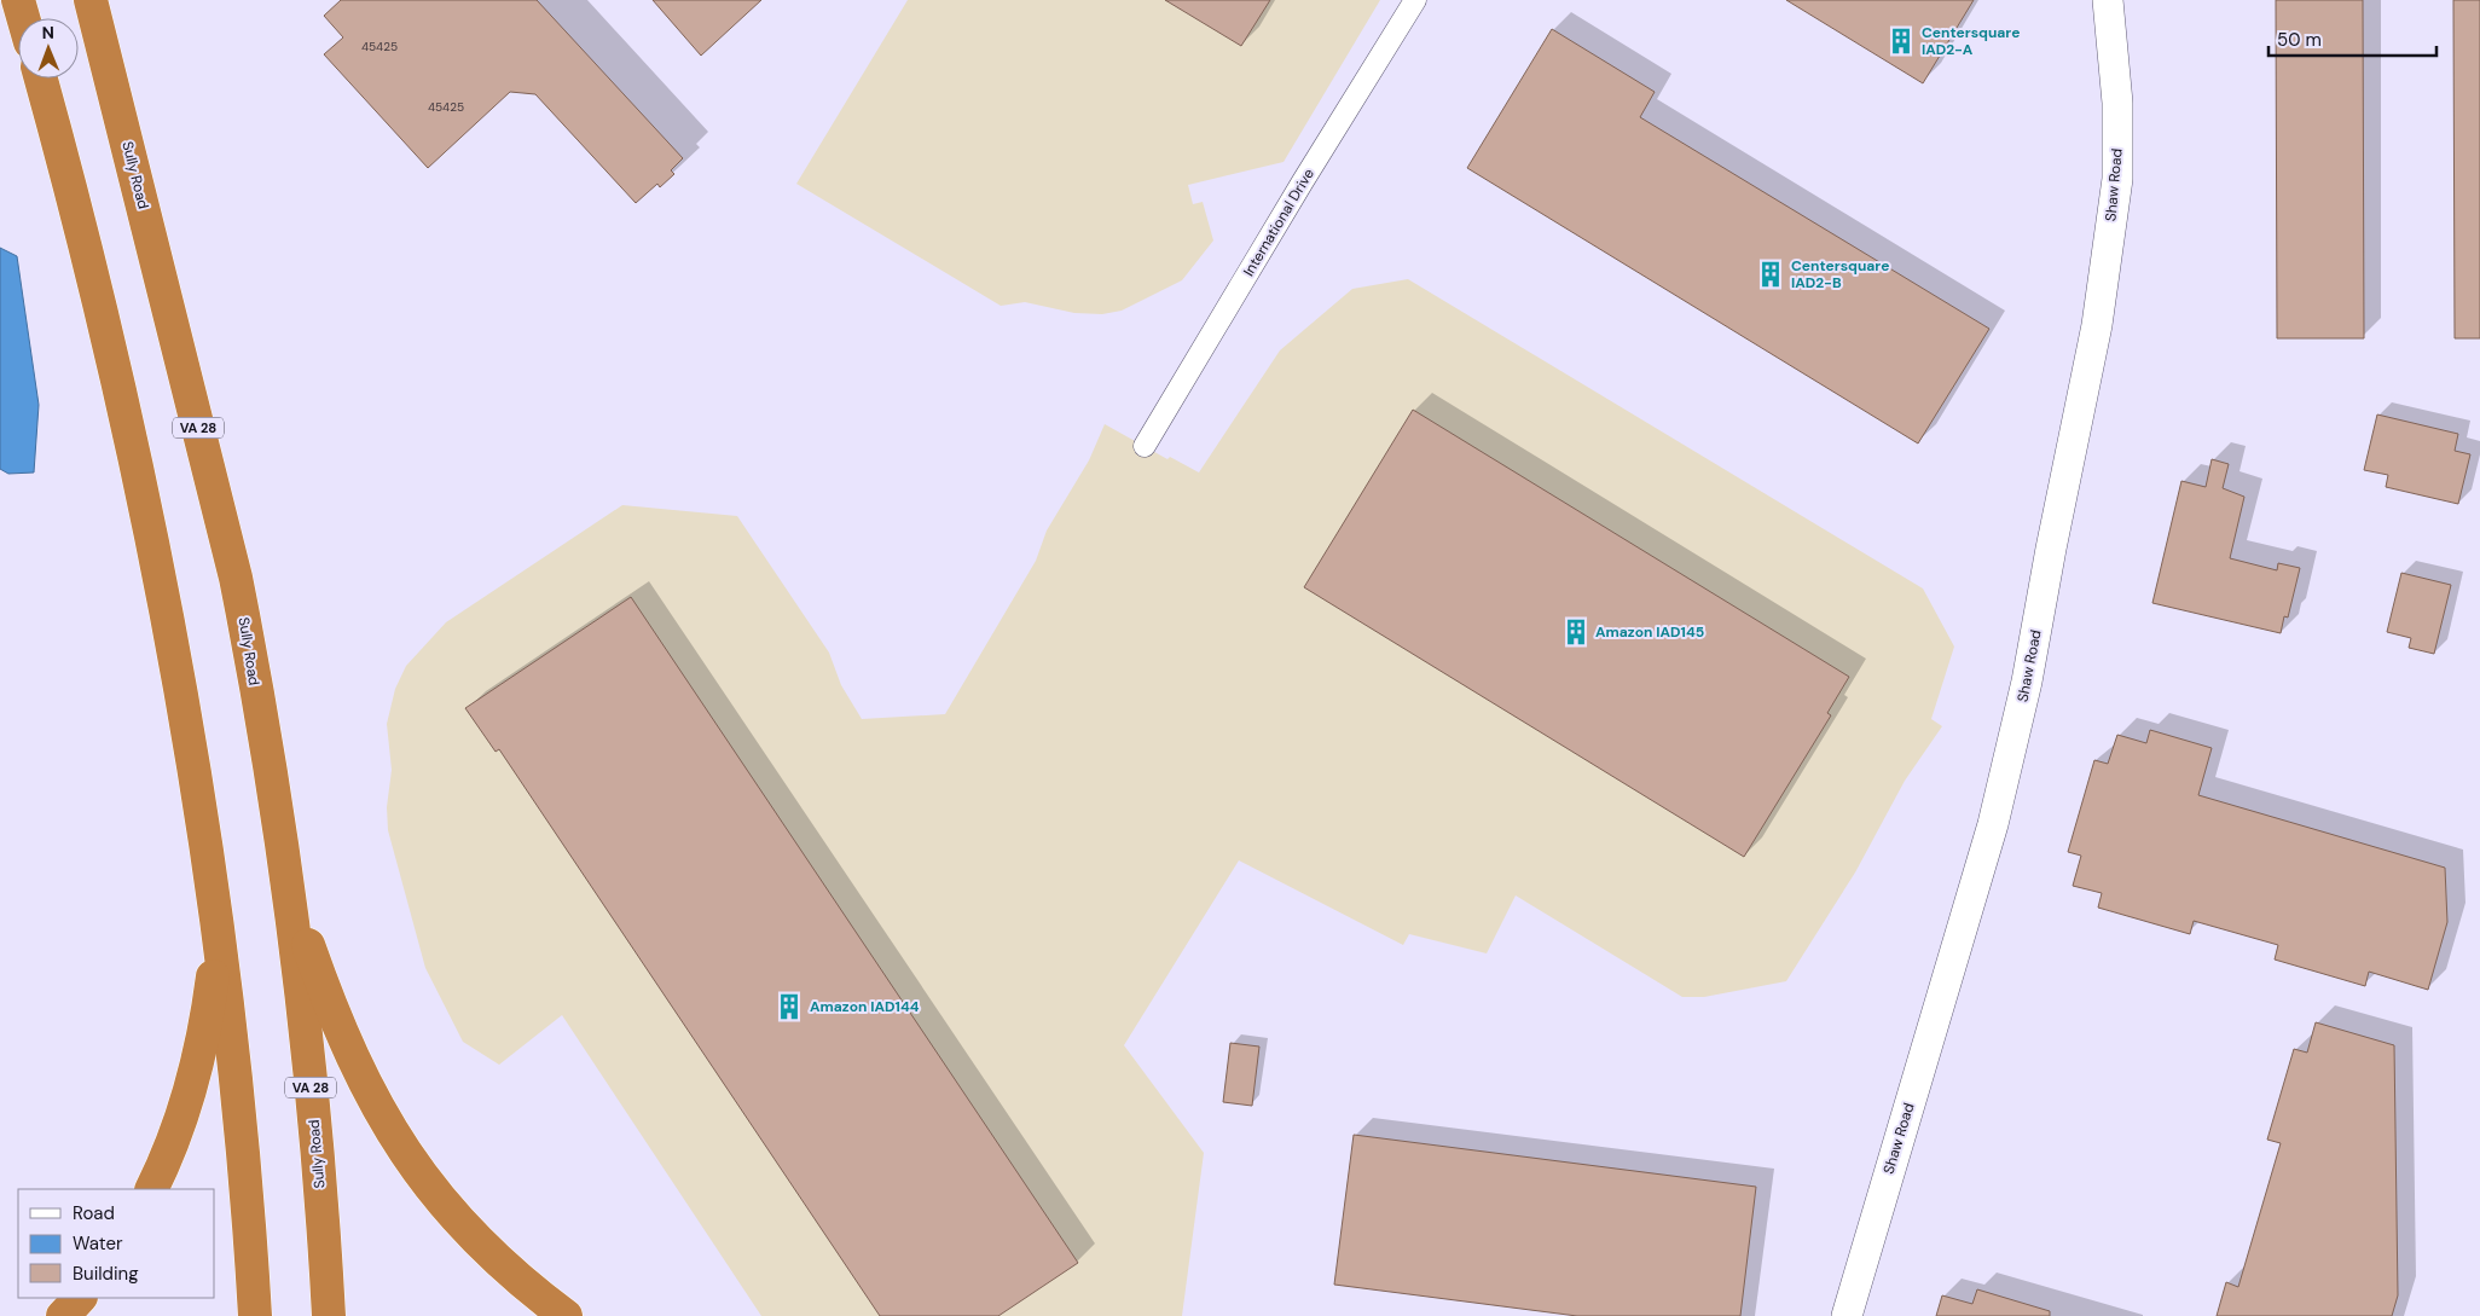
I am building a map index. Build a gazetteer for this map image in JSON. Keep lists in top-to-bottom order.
{
  "streets": {
    "highway": ["Sully Road", "VA 28"],
    "main road": ["Shaw Road"],
    "street": ["International Drive"]
  },
  "places": {
    "building": [
      "Centersquare IAD2-A",
      "Centersquare IAD2-B",
      "Amazon IAD145",
      "Amazon IAD144"
    ]
  },
  "house_numbers": ["45425", "45425"],
  "legend": ["Road", "Water", "Building"],
  "scale_bar": "50 m",
  "north": "top"
}
